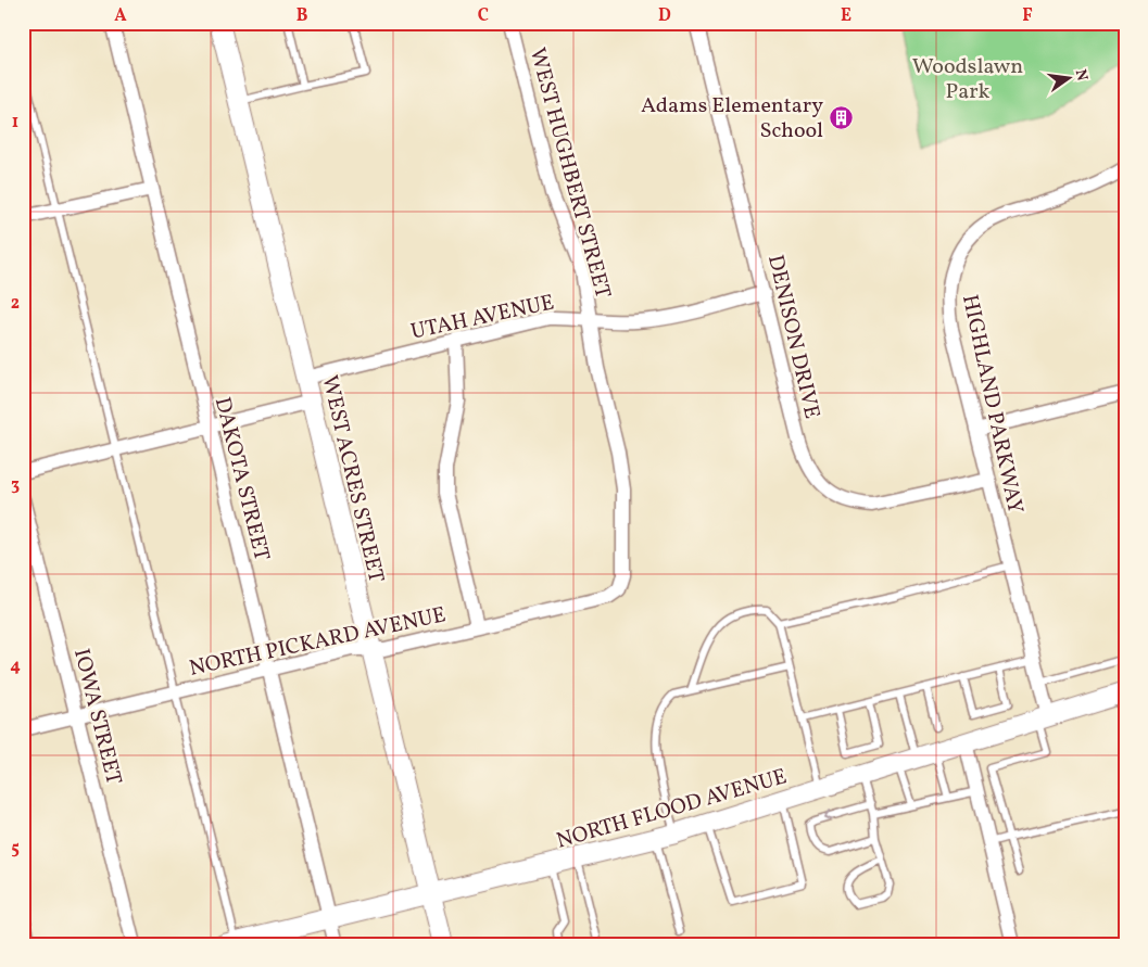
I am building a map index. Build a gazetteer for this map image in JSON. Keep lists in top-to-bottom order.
{
  "streets": {
    "street": [
      "WEST HUGHBERT STREET",
      "UTAH AVENUE",
      "DENISON DRIVE",
      "HIGHLAND PARKWAY",
      "DAKOTA STREET",
      "WEST ACRES STREET",
      "NORTH PICKARD AVENUE",
      "IOWA STREET",
      "NORTH FLOOD AVENUE"
    ]
  },
  "crossings": [
    ["WEST HUGHBERT STREET", "UTAH AVENUE"],
    ["WEST HUGHBERT STREET", "NORTH PICKARD AVENUE"],
    ["UTAH AVENUE", "DENISON DRIVE"],
    ["UTAH AVENUE", "WEST ACRES STREET"],
    ["DENISON DRIVE", "HIGHLAND PARKWAY"],
    ["HIGHLAND PARKWAY", "NORTH FLOOD AVENUE"],
    ["DAKOTA STREET", "NORTH PICKARD AVENUE"],
    ["DAKOTA STREET", "NORTH FLOOD AVENUE"],
    ["WEST ACRES STREET", "NORTH PICKARD AVENUE"],
    ["WEST ACRES STREET", "NORTH FLOOD AVENUE"],
    ["NORTH PICKARD AVENUE", "IOWA STREET"]
  ],
  "parks": ["Woodslawn Park"],
  "places": {
    "building": ["Adams Elementary School"]
  },
  "north": "right",
  "grid": {
    "columns": [
      "A",
      "B",
      "C",
      "D",
      "E",
      "F"
    ],
    "rows": [
      "1",
      "2",
      "3",
      "4",
      "5"
    ]
  }
}
